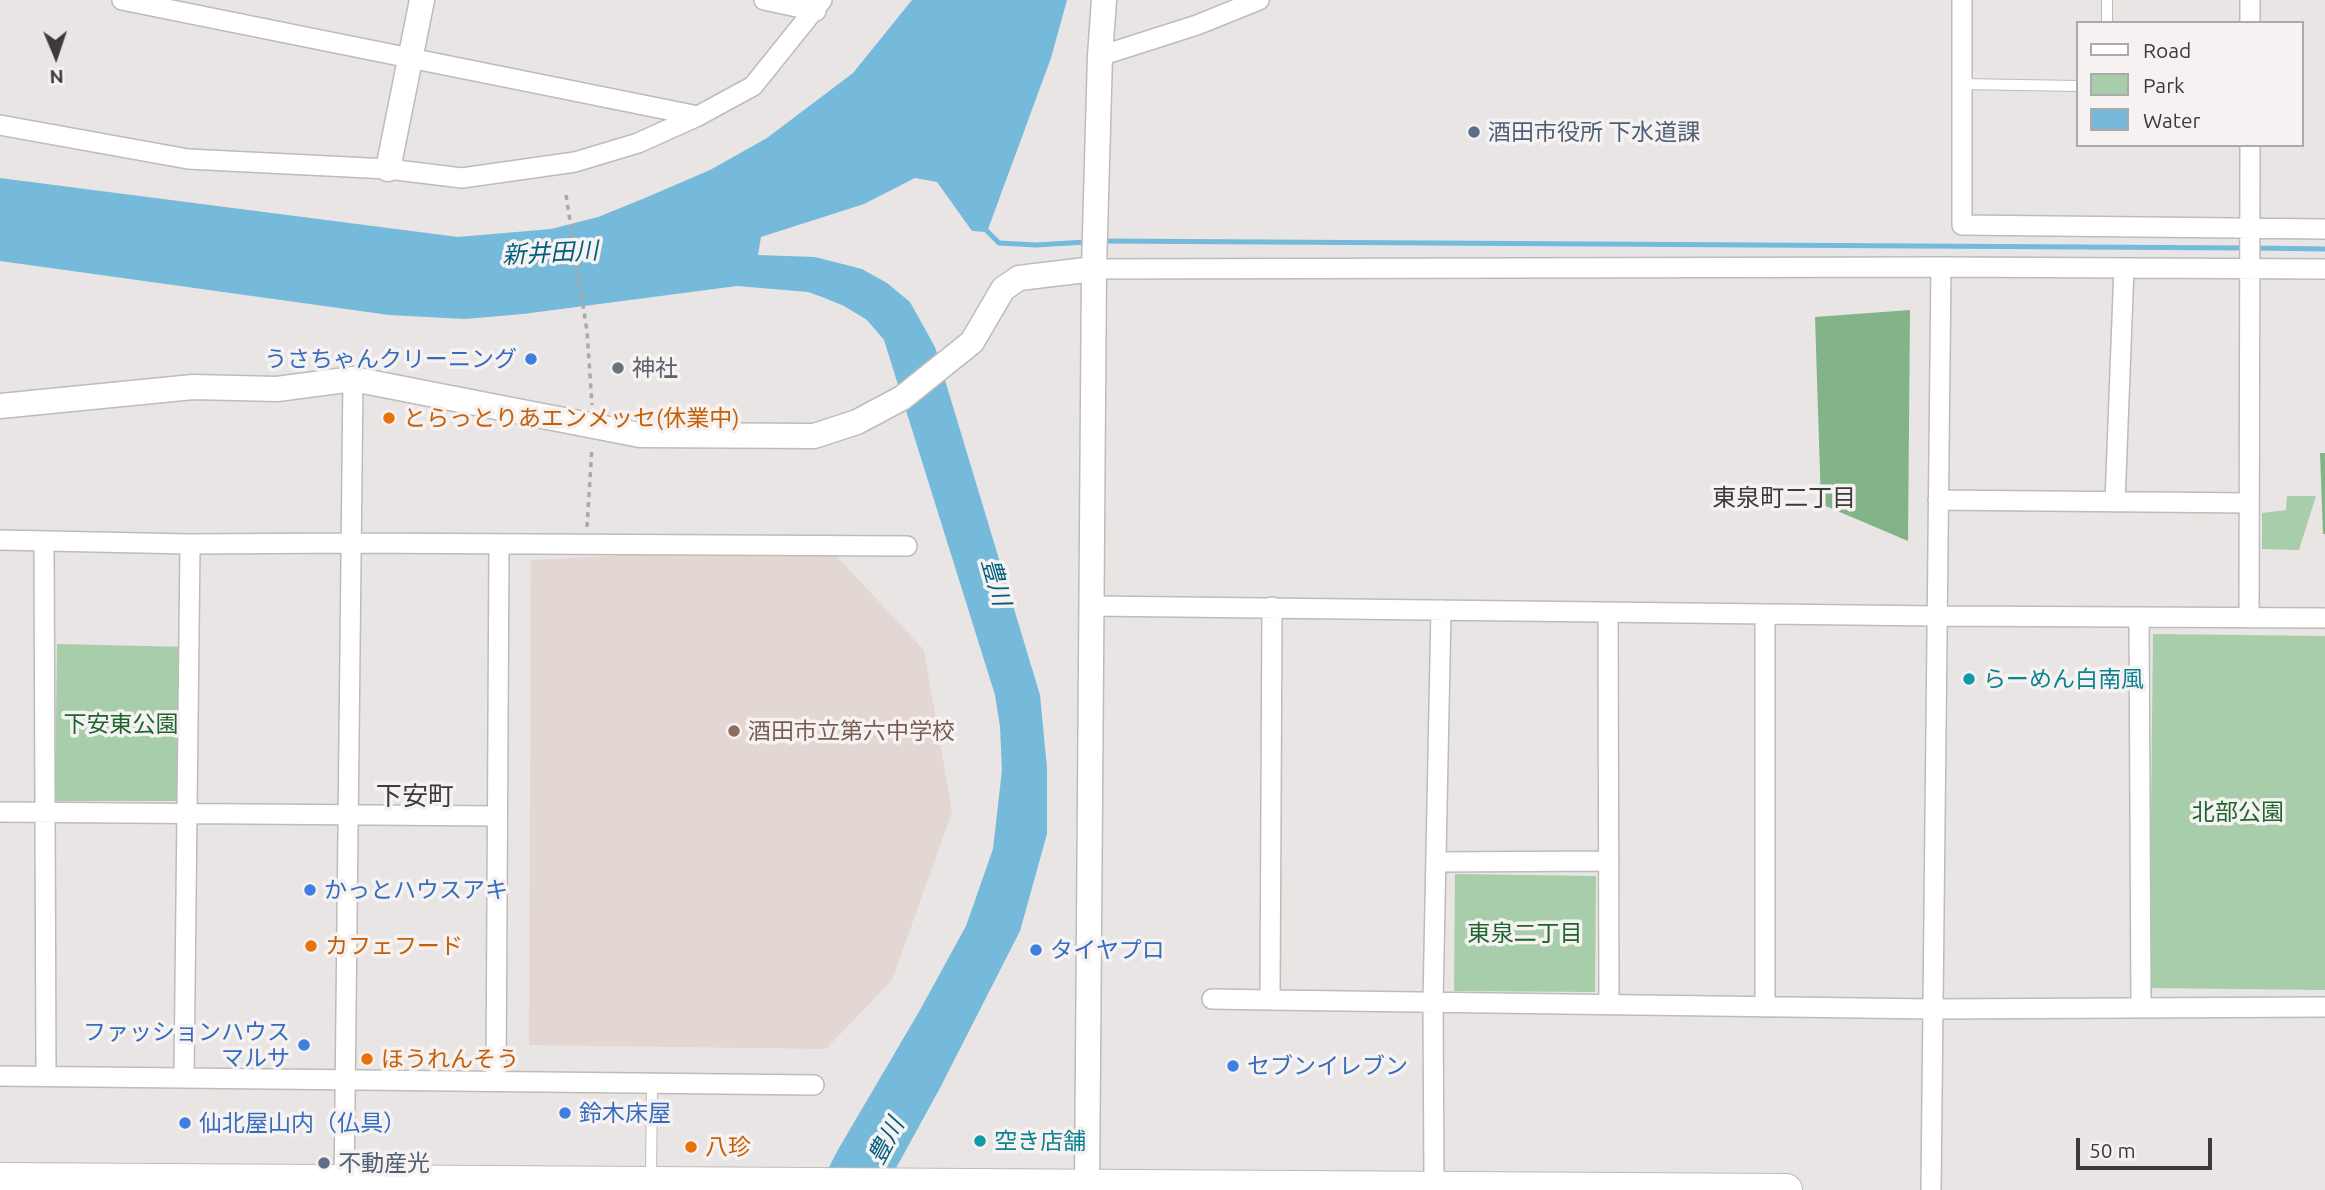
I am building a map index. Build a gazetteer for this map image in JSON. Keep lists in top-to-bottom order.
{
  "districts": ["東泉町二丁目", "下安町"],
  "water": ["新井田川", "豊川"],
  "parks": ["下安東公園", "北部公園", "東泉二丁目"],
  "places": [
    "酒田市役所 下水道課",
    "うさちゃんクリーニング",
    "神社",
    "とらっとりあエンメッセ(休業中)",
    "らーめん白南風",
    "酒田市立第六中学校",
    "かっとハウスアキ",
    "カフェフード",
    "タイヤプロ",
    "ファッションハウス マルサ",
    "ほうれんそう",
    "セブンイレブン",
    "鈴木床屋",
    "仙北屋山内（仏具）",
    "空き店舗",
    "八珍",
    "不動産光"
  ],
  "legend": ["Road", "Park", "Water"],
  "scale_bar": "50 m",
  "north": "bottom"
}
